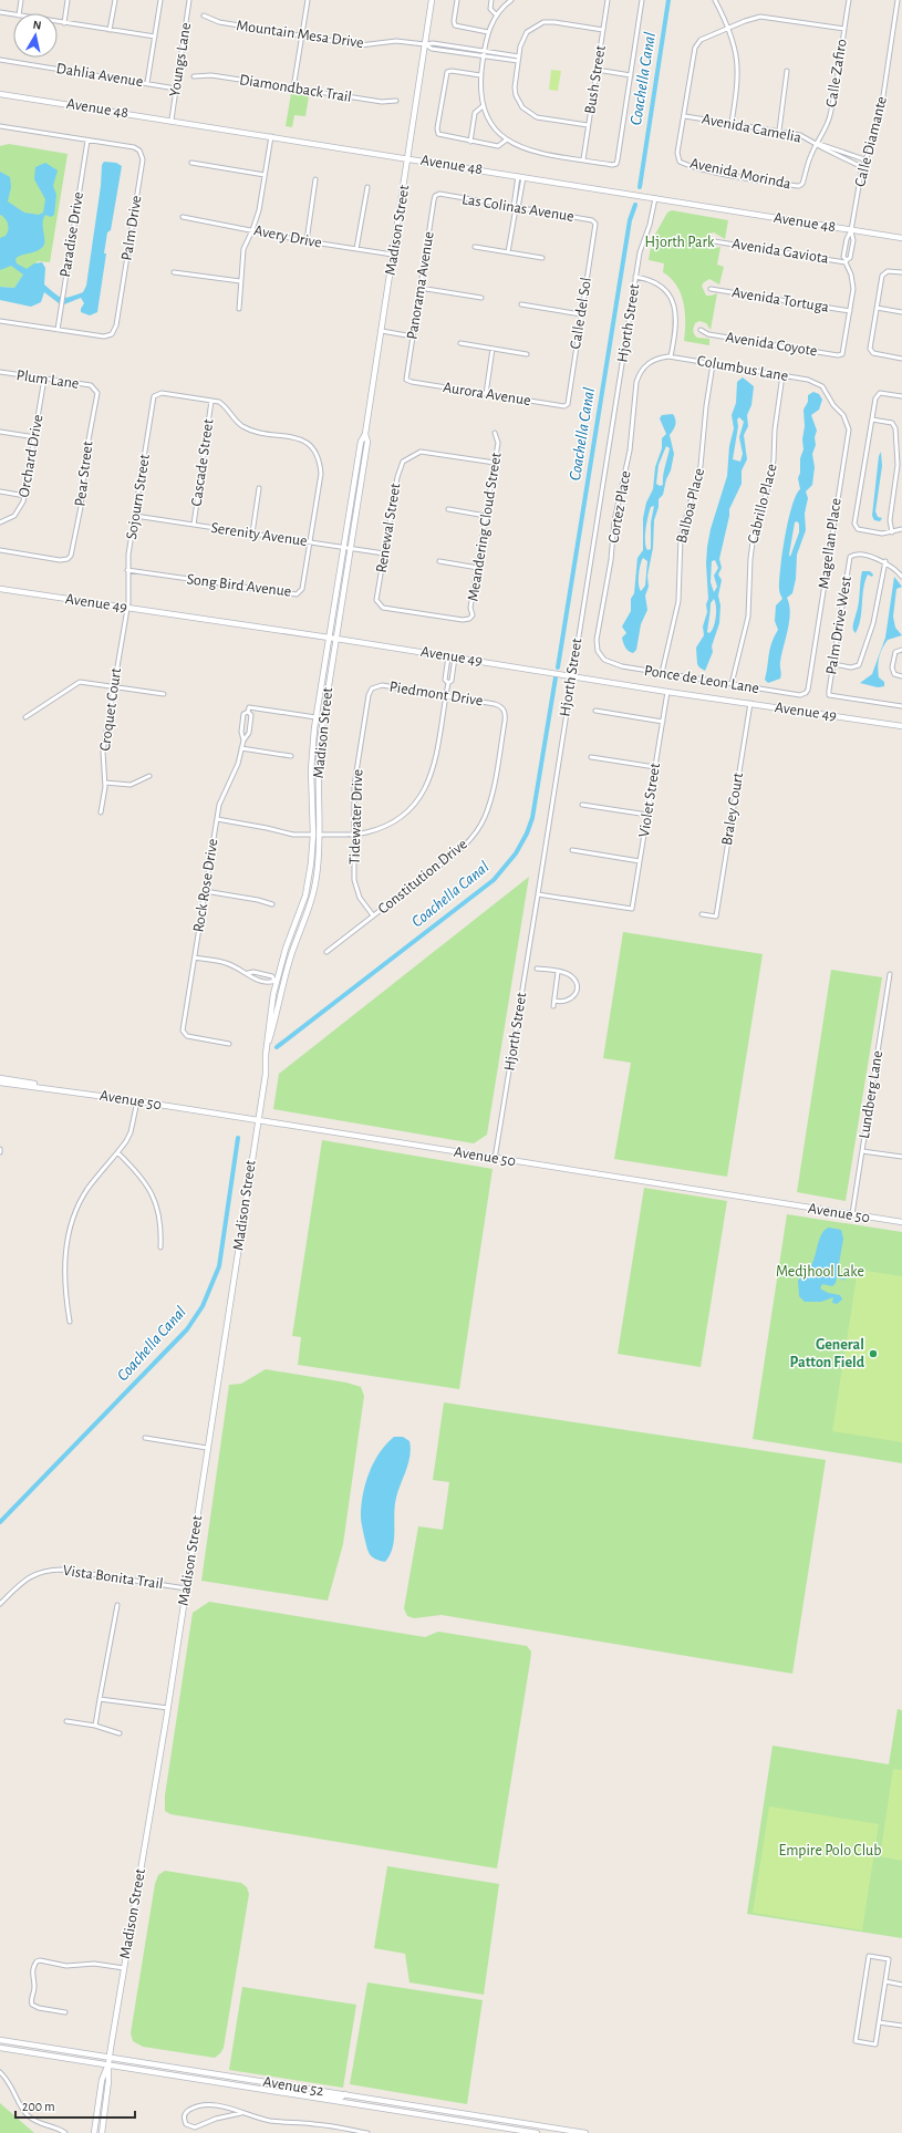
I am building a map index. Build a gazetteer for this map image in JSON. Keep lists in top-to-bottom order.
{
  "streets": {
    "main road": [
      "Avenue 48",
      "Madison Street",
      "Avenue 49",
      "Avenue 50",
      "Avenue 52"
    ],
    "street": [
      "Mountain Mesa Drive",
      "Youngs Lane",
      "Calle Zafiro",
      "Dahlia Avenue",
      "Bush Street",
      "Diamondback Trail",
      "Avenida Camelia",
      "Calle Diamante",
      "Avenida Morinda",
      "Las Colinas Avenue",
      "Palm Drive",
      "Paradise Drive",
      "Avery Drive",
      "Avenida Gaviota",
      "Panorama Avenue",
      "Avenida Tortuga",
      "Calle del Sol",
      "Hjorth Street",
      "Avenida Coyote",
      "Columbus Lane",
      "Plum Lane",
      "Aurora Avenue",
      "Orchard Drive",
      "Cascade Street",
      "Pear Street",
      "Sojourn Street",
      "Cabrillo Place",
      "Balboa Place",
      "Cortez Place",
      "Meandering Cloud Street",
      "Renewal Street",
      "Serenity Avenue",
      "Magellan Place",
      "Song Bird Avenue",
      "Palm Drive West",
      "Ponce de Leon Lane",
      "Piedmont Drive",
      "Croquet Court",
      "Violet Street",
      "Braley Court",
      "Tidewater Drive",
      "Constitution Drive",
      "Rock Rose Drive",
      "Lundberg Lane",
      "Vista Bonita Trail"
    ]
  },
  "crossings": [
    ["Mountain Mesa Drive", "Madison Street"],
    ["Youngs Lane", "Dahlia Avenue"],
    ["Youngs Lane", "Avenue 48"],
    ["Calle Zafiro", "Avenida Camelia"],
    ["Calle Zafiro", "Avenida Morinda"],
    ["Avenue 48", "Calle Diamante"],
    ["Avenue 48", "Madison Street"],
    ["Avenue 48", "Hjorth Street"],
    ["Avenida Camelia", "Calle Diamante"],
    ["Avenida Camelia", "Avenida Morinda"],
    ["Las Colinas Avenue", "Panorama Avenue"],
    ["Las Colinas Avenue", "Calle del Sol"],
    ["Palm Drive", "Paradise Drive"],
    ["Madison Street", "Avery Drive"],
    ["Madison Street", "Serenity Avenue"],
    ["Madison Street", "Avenue 49"],
    ["Madison Street", "Avenue 50"],
    ["Madison Street", "Vista Bonita Trail"],
    ["Madison Street", "Avenue 52"],
    ["Panorama Avenue", "Aurora Avenue"],
    ["Avenida Tortuga", "Avenida Coyote"],
    ["Calle del Sol", "Aurora Avenue"],
    ["Hjorth Street", "Avenue 49"],
    ["Hjorth Street", "Violet Street"],
    ["Hjorth Street", "Avenue 50"],
    ["Columbus Lane", "Cabrillo Place"],
    ["Columbus Lane", "Balboa Place"],
    ["Columbus Lane", "Cortez Place"],
    ["Columbus Lane", "Magellan Place"],
    ["Plum Lane", "Orchard Drive"],
    ["Plum Lane", "Pear Street"],
    ["Cascade Street", "Sojourn Street"],
    ["Cascade Street", "Serenity Avenue"],
    ["Sojourn Street", "Serenity Avenue"],
    ["Sojourn Street", "Song Bird Avenue"],
    ["Sojourn Street", "Avenue 49"],
    ["Sojourn Street", "Croquet Court"],
    ["Cabrillo Place", "Ponce de Leon Lane"],
    ["Balboa Place", "Ponce de Leon Lane"],
    ["Cortez Place", "Ponce de Leon Lane"],
    ["Meandering Cloud Street", "Renewal Street"],
    ["Renewal Street", "Serenity Avenue"],
    ["Serenity Avenue", "Song Bird Avenue"],
    ["Magellan Place", "Ponce de Leon Lane"],
    ["Avenue 49", "Croquet Court"],
    ["Avenue 49", "Violet Street"],
    ["Avenue 49", "Braley Court"],
    ["Piedmont Drive", "Tidewater Drive"],
    ["Piedmont Drive", "Constitution Drive"],
    ["Tidewater Drive", "Constitution Drive"],
    ["Lundberg Lane", "Avenue 50"]
  ],
  "water": ["Coachella Canal"],
  "parks": ["Hjorth Park", "Medjhool Lake", "Empire Polo Club"],
  "places": ["General Patton Field"],
  "scale_bar": "200 m",
  "north": "top"
}
